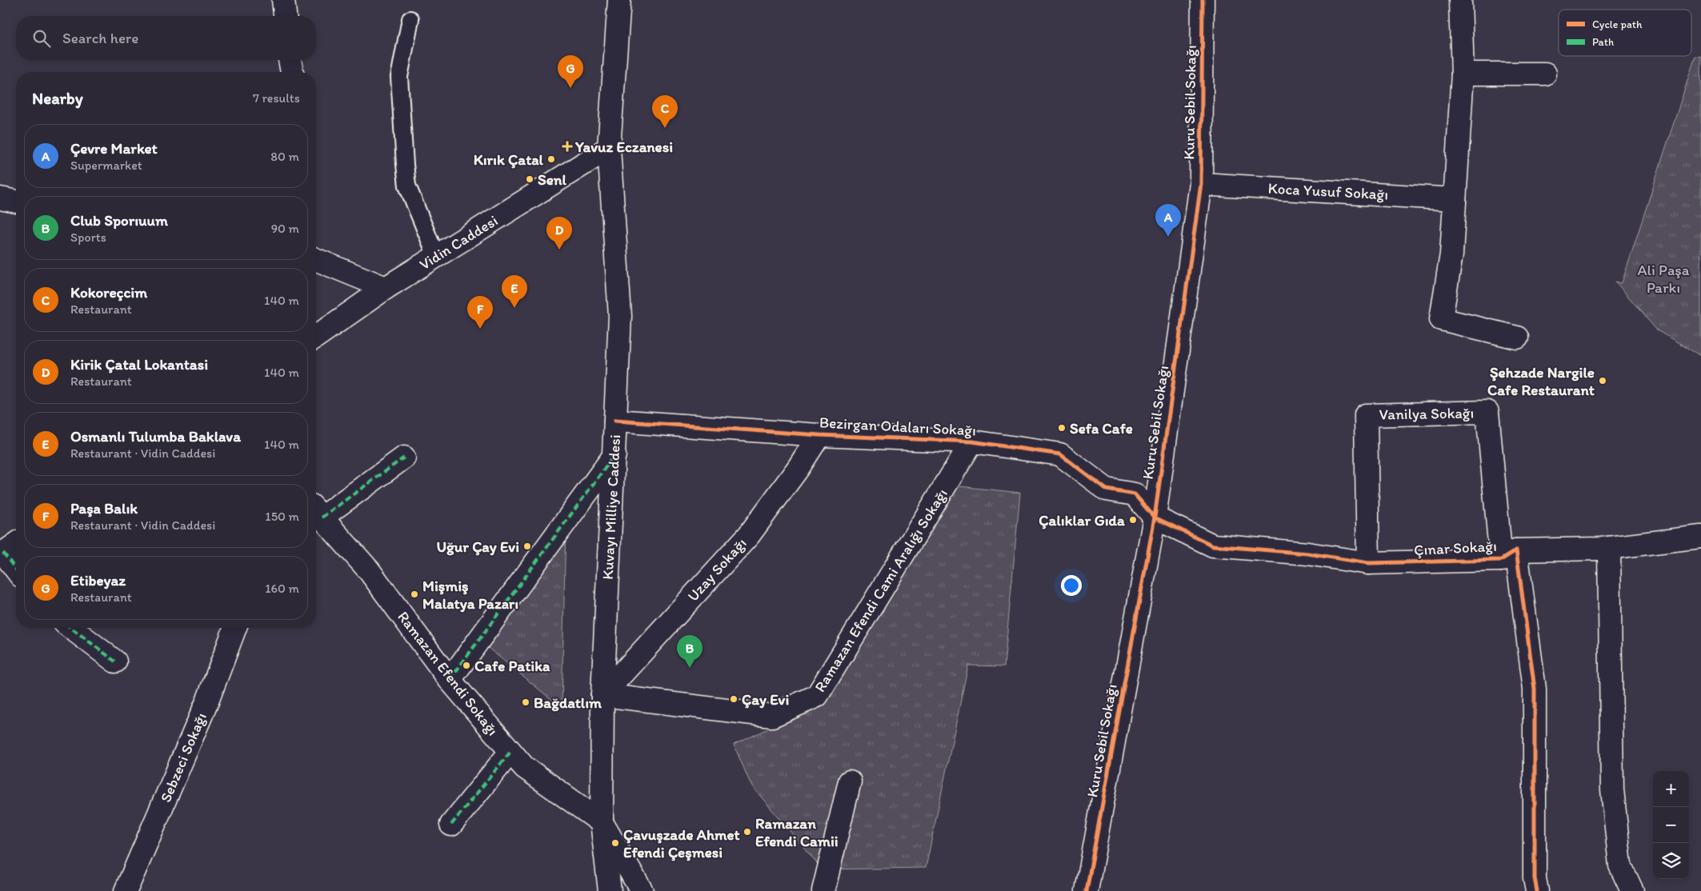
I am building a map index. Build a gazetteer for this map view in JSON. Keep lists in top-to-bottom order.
{
  "streets": {
    "street": [
      "Kuru Sebil Sokağı",
      "Koca Yusuf Sokağı",
      "Vidin Caddesi",
      "Vanilya Sokağı",
      "Bezirgan Odaları Sokağı",
      "Kuvayı Milliye Caddesi",
      "Çınar Sokağı",
      "Uzay Sokağı",
      "Ramazan Efendi Cami Aralığı Sokağı",
      "Ramazan Efendi Sokağı",
      "Sebzeci Sokağı"
    ]
  },
  "crossings": [
    ["Kuru Sebil Sokağı", "Koca Yusuf Sokağı"],
    ["Kuru Sebil Sokağı", "Bezirgan Odaları Sokağı"],
    ["Kuru Sebil Sokağı", "Çınar Sokağı"],
    ["Vidin Caddesi", "Kuvayı Milliye Caddesi"],
    ["Vanilya Sokağı", "Çınar Sokağı"],
    ["Bezirgan Odaları Sokağı", "Kuvayı Milliye Caddesi"],
    ["Bezirgan Odaları Sokağı", "Çınar Sokağı"],
    ["Bezirgan Odaları Sokağı", "Uzay Sokağı"],
    ["Bezirgan Odaları Sokağı", "Ramazan Efendi Cami Aralığı Sokağı"],
    ["Kuvayı Milliye Caddesi", "Uzay Sokağı"],
    ["Kuvayı Milliye Caddesi", "Ramazan Efendi Cami Aralığı Sokağı"],
    ["Kuvayı Milliye Caddesi", "Ramazan Efendi Sokağı"],
    ["Uzay Sokağı", "Ramazan Efendi Cami Aralığı Sokağı"]
  ],
  "parks": ["Ali Paşa Parkı"],
  "places": {
    "health": ["Yavuz Eczanesi"],
    "other": [
      "Kırık Çatal",
      "Senl",
      "Şehzade Nargile Cafe Restaurant",
      "Sefa Cafe",
      "Çalıklar Gıda",
      "Uğur Çay Evi",
      "Mişmiş Malatya Pazarı",
      "Cafe Patika",
      "Çay Evi",
      "Bağdatlım",
      "Ramazan Efendi Camii",
      "Çavuşzade Ahmet Efendi Çeşmesi"
    ]
  },
  "legend": ["Cycle path", "Path"],
  "page": {
    "search": "Search here",
    "pins": [
      "G",
      "C",
      "A",
      "D",
      "E",
      "F",
      "B"
    ],
    "heading": ["Nearby", "7 results"],
    "list": [
      {
        "mark": "A",
        "name": "Çevre Market",
        "note": "Supermarket",
        "value": "80 m"
      },
      {
        "mark": "B",
        "name": "Club Sporıuum",
        "note": "Sports",
        "value": "90 m"
      },
      {
        "mark": "C",
        "name": "Kokoreçcim",
        "note": "Restaurant",
        "value": "140 m"
      },
      {
        "mark": "D",
        "name": "Kirik Çatal Lokantasi",
        "note": "Restaurant",
        "value": "140 m"
      },
      {
        "mark": "E",
        "name": "Osmanlı Tulumba Baklava",
        "note": "Restaurant · Vidin Caddesi",
        "value": "140 m"
      },
      {
        "mark": "F",
        "name": "Paşa Balık",
        "note": "Restaurant · Vidin Caddesi",
        "value": "150 m"
      },
      {
        "mark": "G",
        "name": "Etibeyaz",
        "note": "Restaurant",
        "value": "160 m"
      }
    ],
    "map_buttons": ["+", "−"]
  }
}
